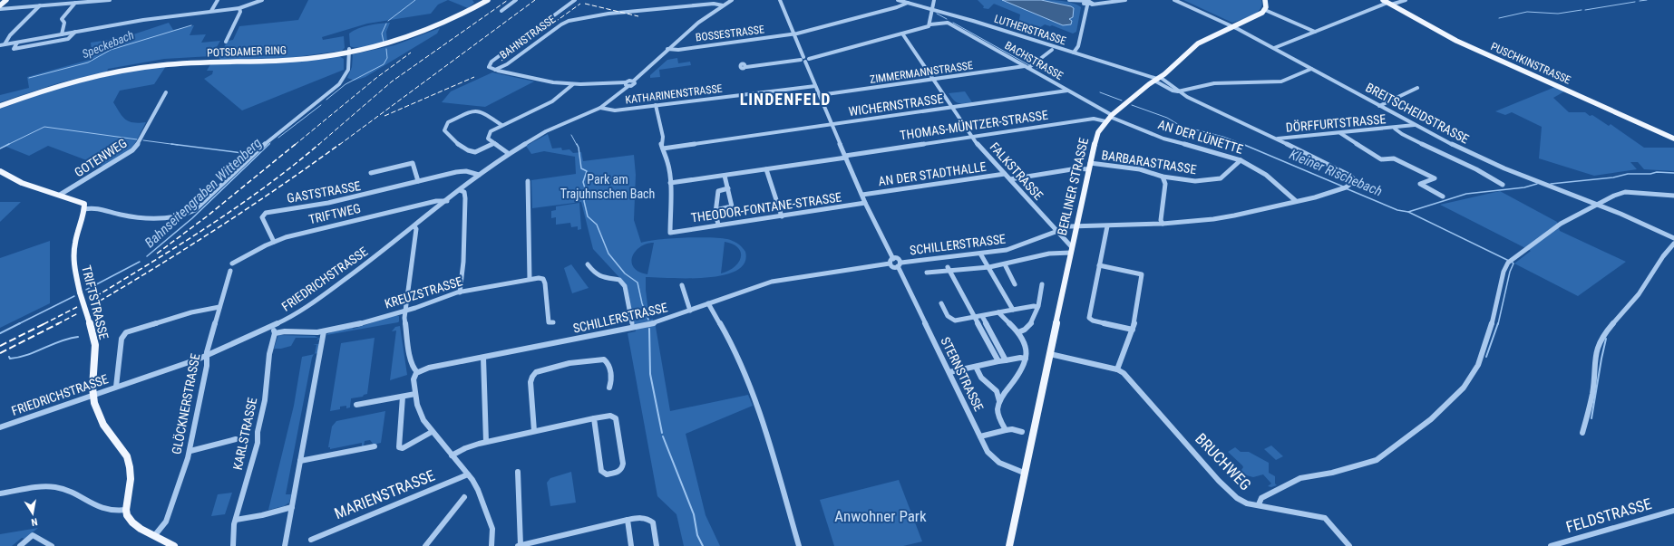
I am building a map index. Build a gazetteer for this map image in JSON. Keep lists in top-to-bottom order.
{
  "streets": {
    "main road": [
      "POTSDAMER RING",
      "PUSCHKINSTRASSE",
      "BERLINER STRASSE",
      "TRIFTSTRASSE"
    ],
    "street": [
      "LUTHERSTRASSE",
      "BOSSESTRASSE",
      "BAHNSTRASSE",
      "BACHSTRASSE",
      "ZIMMERMANNSTRASSE",
      "KATHARINENSTRASSE",
      "WICHERNSTRASSE",
      "BREITSCHEIDSTRASSE",
      "DÖRFFURTSTRASSE",
      "THOMAS-MÜNTZER-STRASSE",
      "AN DER LÜNETTE",
      "GOTENWEG",
      "BARBARASTRASSE",
      "FALKSTRASSE",
      "AN DER STADTHALLE",
      "GASTSTRASSE",
      "THEODOR-FONTANE-STRASSE",
      "TRIFTWEG",
      "SCHILLERSTRASSE",
      "FRIEDRICHSTRASSE",
      "KREUZSTRASSE",
      "STERNSTRASSE",
      "GLÖCKNERSTRASSE",
      "KARLSTRASSE",
      "BRUCHWEG",
      "MARIENSTRASSE",
      "FELDSTRASSE"
    ]
  },
  "crossings": [
    ["LUTHERSTRASSE", "BOSSESTRASSE"],
    ["LUTHERSTRASSE", "BERLINER STRASSE"],
    ["BOSSESTRASSE", "FRIEDRICHSTRASSE"],
    ["BAHNSTRASSE", "FRIEDRICHSTRASSE"],
    ["BACHSTRASSE", "ZIMMERMANNSTRASSE"],
    ["BACHSTRASSE", "WICHERNSTRASSE"],
    ["BACHSTRASSE", "THOMAS-MÜNTZER-STRASSE"],
    ["BACHSTRASSE", "AN DER LÜNETTE"],
    ["BACHSTRASSE", "BERLINER STRASSE"],
    ["ZIMMERMANNSTRASSE", "FALKSTRASSE"],
    ["KATHARINENSTRASSE", "FRIEDRICHSTRASSE"],
    ["WICHERNSTRASSE", "FALKSTRASSE"],
    ["BREITSCHEIDSTRASSE", "DÖRFFURTSTRASSE"],
    ["BREITSCHEIDSTRASSE", "BERLINER STRASSE"],
    ["THOMAS-MÜNTZER-STRASSE", "AN DER LÜNETTE"],
    ["THOMAS-MÜNTZER-STRASSE", "FALKSTRASSE"],
    ["THOMAS-MÜNTZER-STRASSE", "BERLINER STRASSE"],
    ["THOMAS-MÜNTZER-STRASSE", "THEODOR-FONTANE-STRASSE"],
    ["AN DER LÜNETTE", "BARBARASTRASSE"],
    ["AN DER LÜNETTE", "BERLINER STRASSE"],
    ["BARBARASTRASSE", "FALKSTRASSE"],
    ["BARBARASTRASSE", "BERLINER STRASSE"],
    ["FALKSTRASSE", "AN DER STADTHALLE"],
    ["FALKSTRASSE", "SCHILLERSTRASSE"],
    ["BERLINER STRASSE", "SCHILLERSTRASSE"],
    ["BERLINER STRASSE", "STERNSTRASSE"],
    ["GASTSTRASSE", "TRIFTWEG"],
    ["GASTSTRASSE", "FRIEDRICHSTRASSE"],
    ["TRIFTWEG", "FRIEDRICHSTRASSE"],
    ["SCHILLERSTRASSE", "STERNSTRASSE"],
    ["FRIEDRICHSTRASSE", "TRIFTSTRASSE"],
    ["FRIEDRICHSTRASSE", "GLÖCKNERSTRASSE"],
    ["KREUZSTRASSE", "KARLSTRASSE"]
  ],
  "districts": ["LINDENFELD"],
  "water": ["Speckebach", "Kleiner Rischebach", "Bahnseitengraben Wittenberg"],
  "parks": ["Park am Trajuhnschen Bach", "Anwohner Park"],
  "north": "bottom"
}
